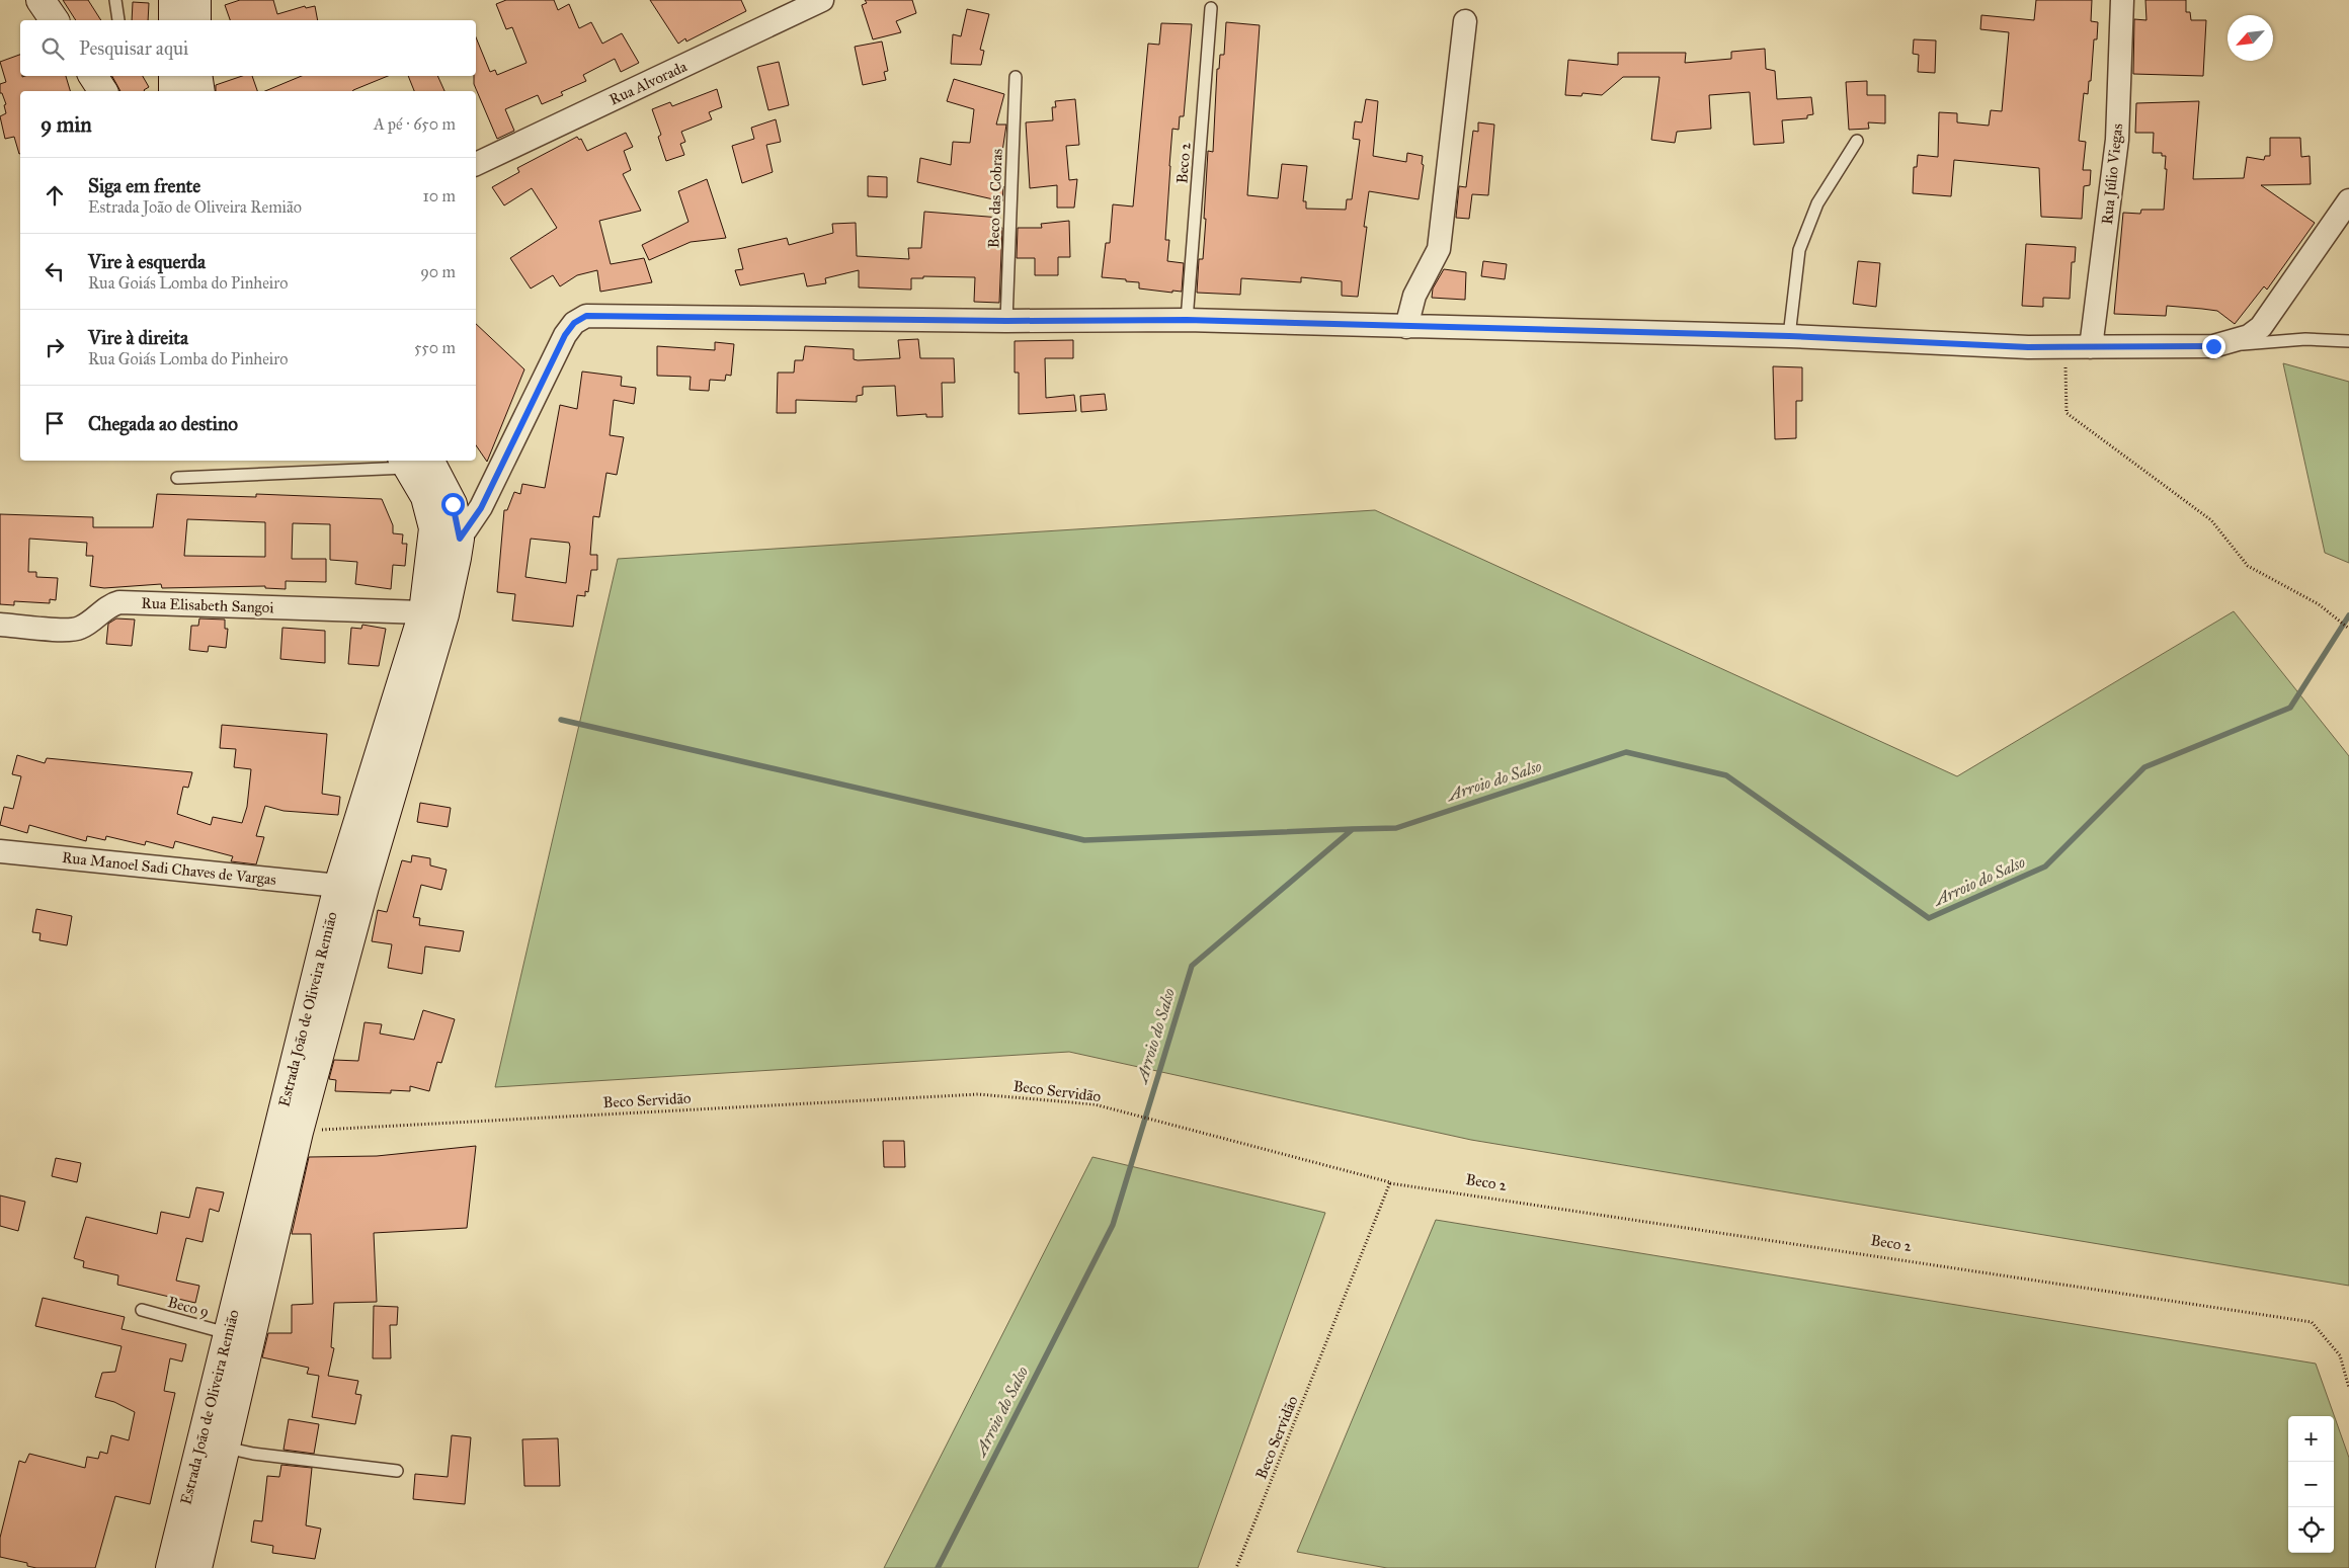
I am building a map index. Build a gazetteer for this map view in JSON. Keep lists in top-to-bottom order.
{
  "streets": {
    "main road": ["Estrada João de Oliveira Remião"],
    "street": [
      "Rua Alvorada",
      "Rua Júlio Viegas",
      "Rua Elisabeth Sangoi",
      "Rua Manoel Sadi Chaves de Vargas"
    ],
    "lane": ["Beco 2", "Beco das Cobras", "Beco 9"],
    "path": ["Beco Servidão"]
  },
  "crossings": [
    ["Beco 2", "Beco Servidão"],
    ["Rua Elisabeth Sangoi", "Estrada João de Oliveira Remião"],
    ["Rua Manoel Sadi Chaves de Vargas", "Estrada João de Oliveira Remião"],
    ["Estrada João de Oliveira Remião", "Beco Servidão"],
    ["Estrada João de Oliveira Remião", "Beco 9"]
  ],
  "water": ["Arroio do Salso"],
  "north": "bottom left",
  "page": {
    "search": "Pesquisar aqui",
    "heading": ["9 min", "A pé · 650 m"],
    "list": [
      ["Siga em frente", "Estrada João de Oliveira Remião", "10 m"],
      ["Vire à esquerda", "Rua Goiás Lomba do Pinheiro", "90 m"],
      ["Vire à direita", "Rua Goiás Lomba do Pinheiro", "550 m"],
      "Chegada ao destino"
    ],
    "map_buttons": ["+", "−"]
  }
}
